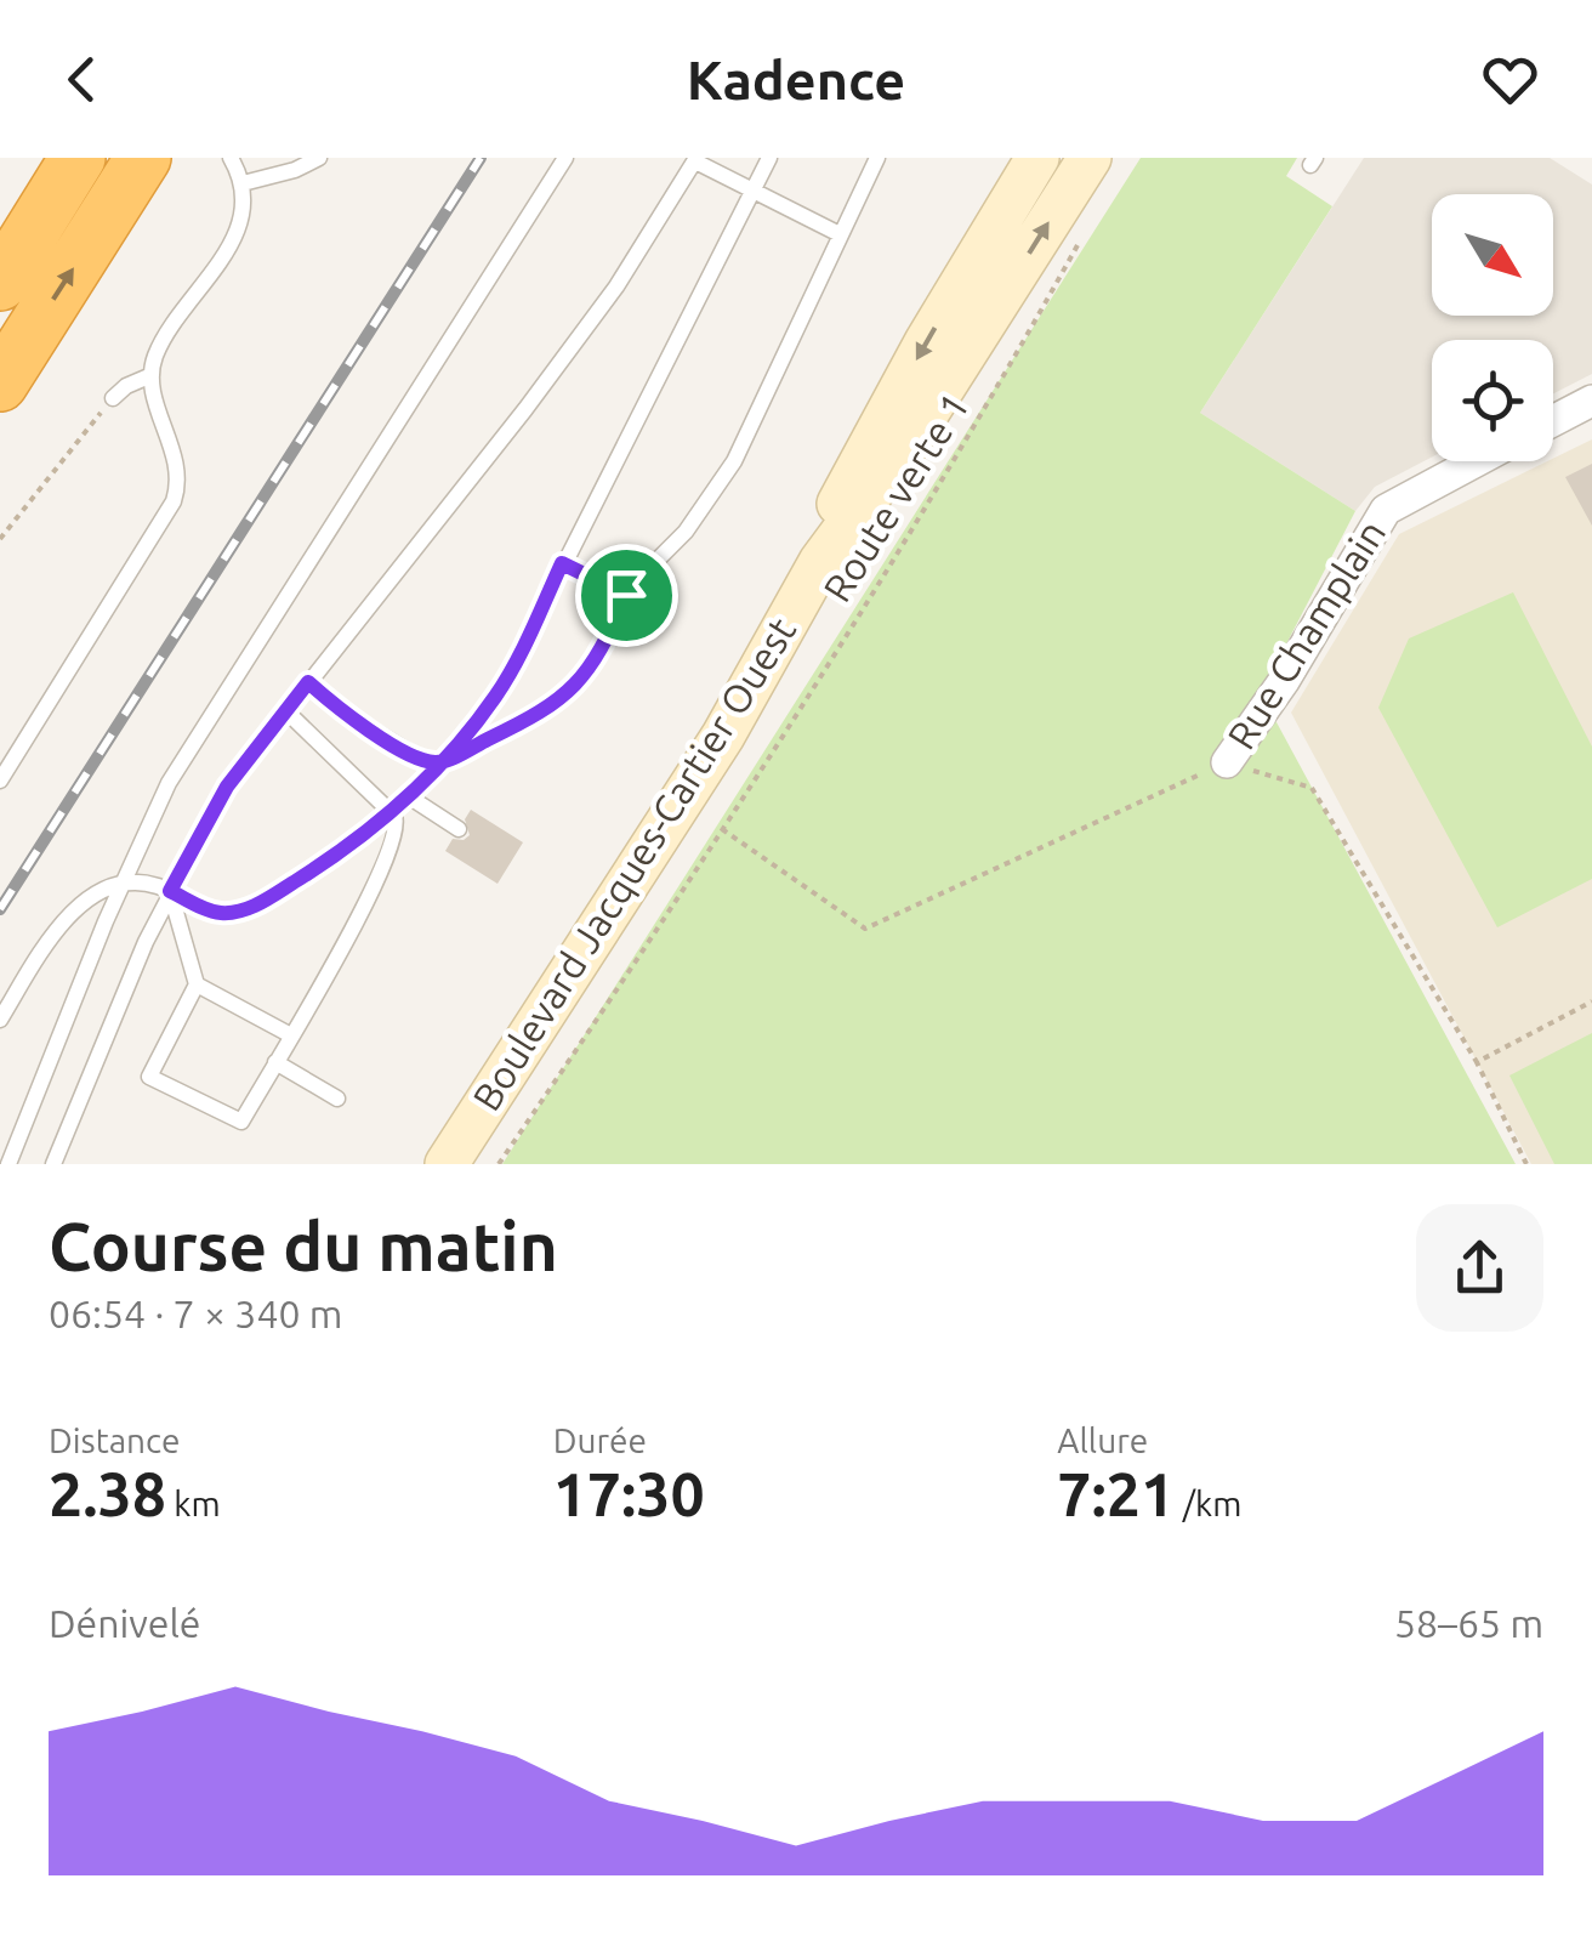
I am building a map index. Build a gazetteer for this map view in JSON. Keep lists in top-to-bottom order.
{
  "streets": {
    "main road": ["Boulevard Jacques-Cartier Ouest"],
    "street": ["Rue Champlain"],
    "path": ["Route verte 1"]
  },
  "north": "bottom right",
  "page": {
    "header": "Kadence",
    "heading": ["Course du matin", "06:54 · 7 × 340 m"],
    "stats": [
      ["Distance", "2.38 km"],
      ["Durée", "17:30"],
      ["Allure", "7:21 /km"]
    ],
    "chart": ["Dénivelé", "58–65 m"]
  }
}
